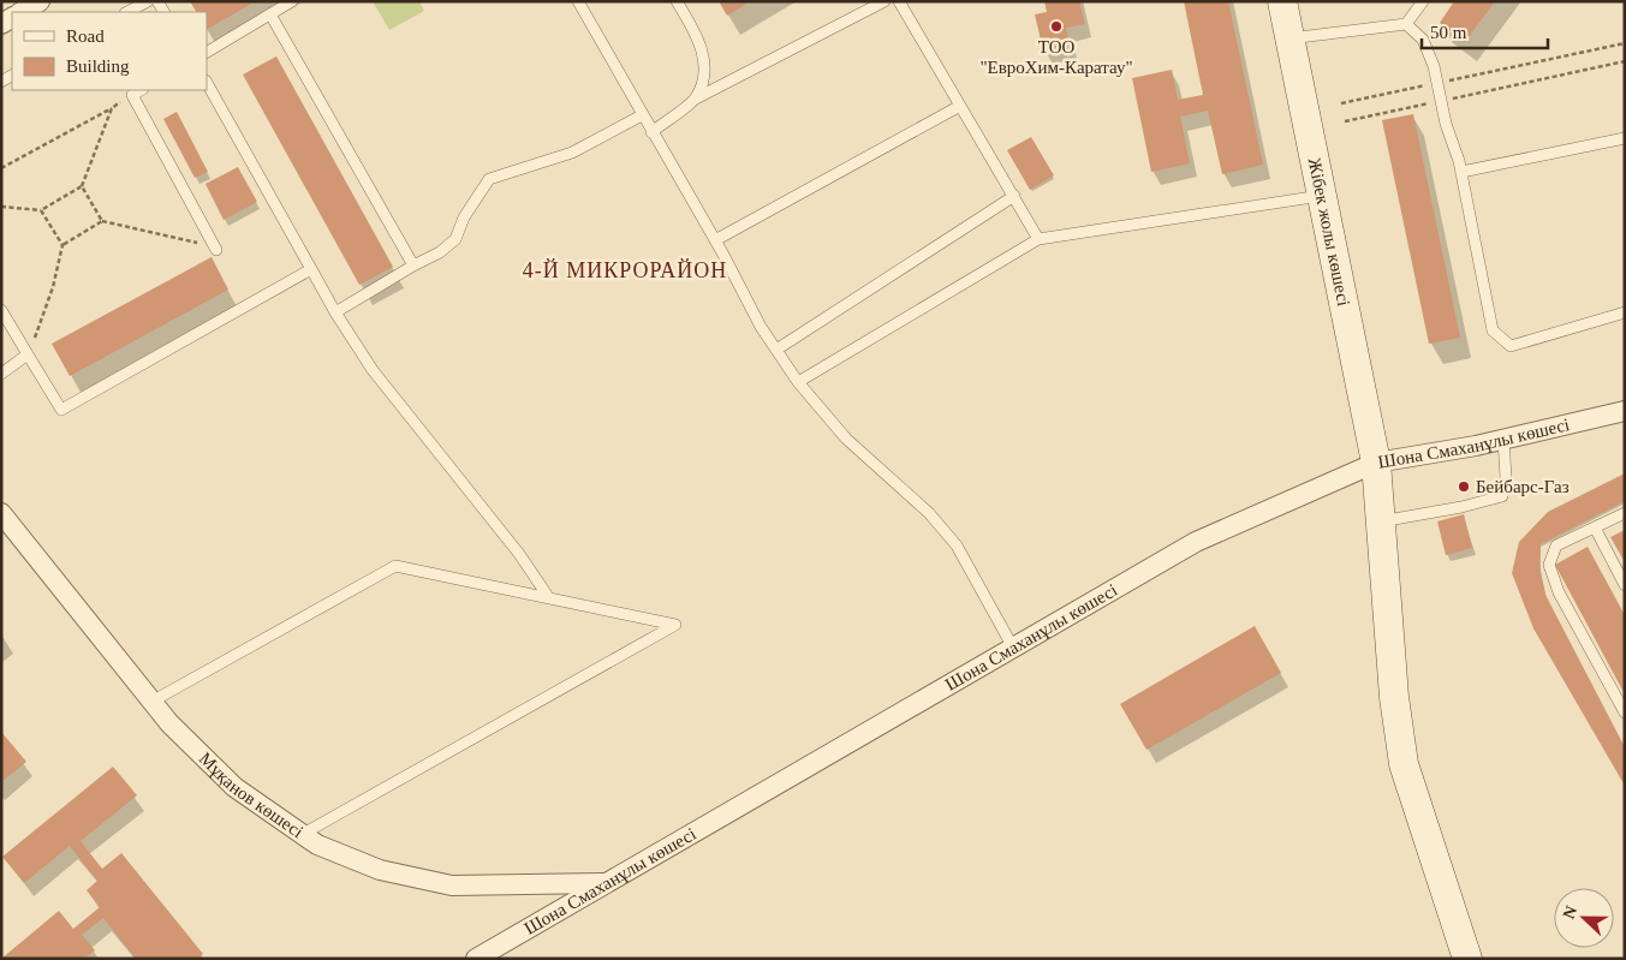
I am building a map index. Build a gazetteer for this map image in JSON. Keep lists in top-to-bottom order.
{
  "streets": {
    "main road": ["Жібек жолы көшесі"],
    "street": ["Шона Смаханұлы көшесі", "Мұқанов көшесі"]
  },
  "crossings": [
    ["Жібек жолы көшесі", "Шона Смаханұлы көшесі"],
    ["Шона Смаханұлы көшесі", "Мұқанов көшесі"]
  ],
  "districts": ["4-Й МИКРОРАЙОН"],
  "places": ["ТОО \"ЕвроХим-Каратау\"", "Бейбарс-Газ"],
  "legend": ["Road", "Building"],
  "scale_bar": "50 m",
  "north": "left"
}
